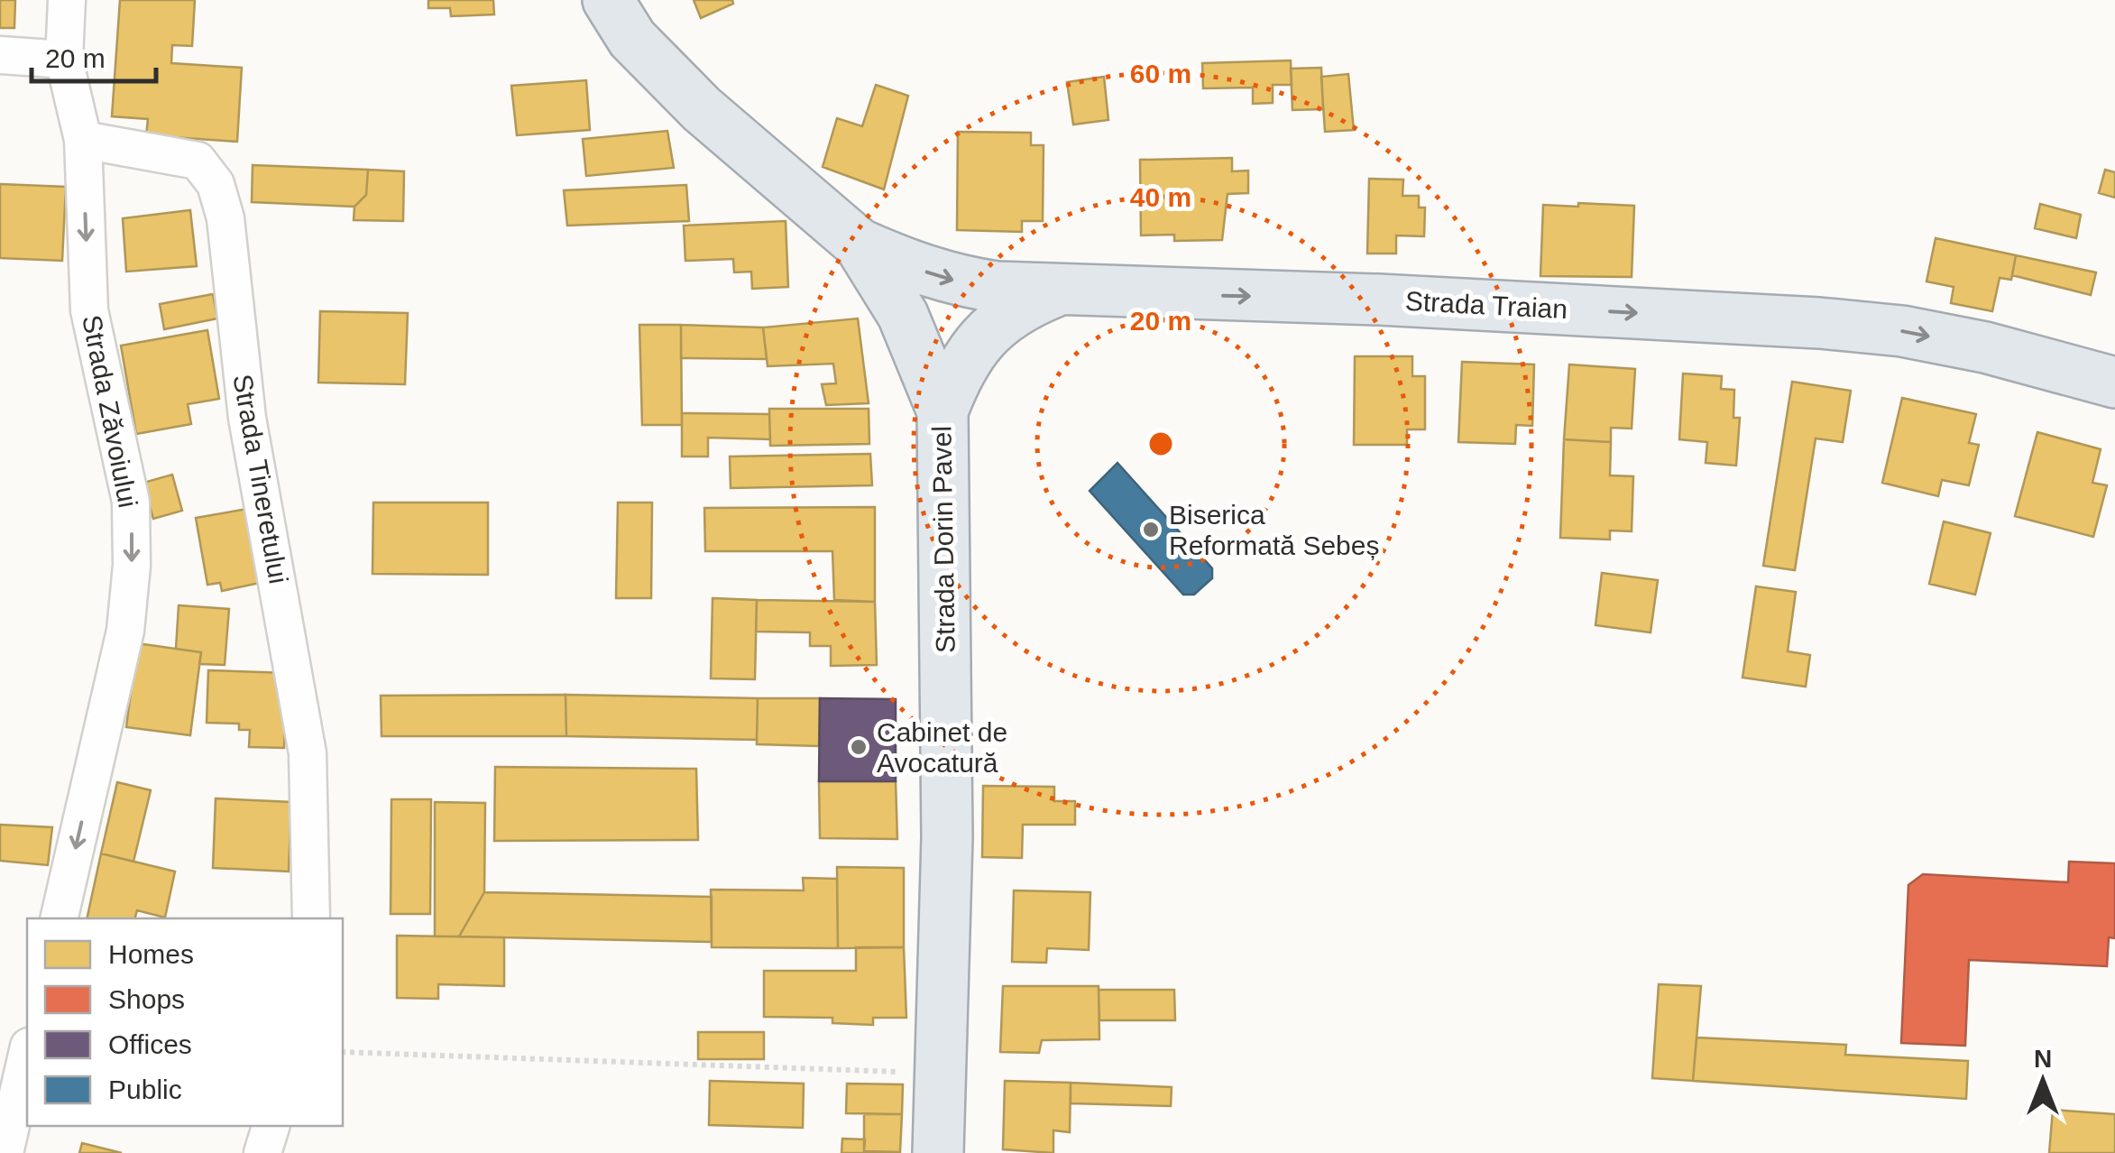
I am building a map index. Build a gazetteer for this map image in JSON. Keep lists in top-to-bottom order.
{
  "streets": {
    "main road": ["Strada Traian", "Strada Dorin Pavel"],
    "street": ["Strada Zăvoiului", "Strada Tineretului"]
  },
  "crossings": [
    ["Strada Traian", "Strada Dorin Pavel"],
    ["Strada Zăvoiului", "Strada Tineretului"]
  ],
  "one_way": ["Strada Traian", "Strada Zăvoiului"],
  "places": ["Biserica Reformată Sebeș", "Cabinet de Avocatură"],
  "legend": [
    "Homes",
    "Shops",
    "Offices",
    "Public"
  ],
  "scale_bar": "20 m",
  "north": "top",
  "rings": ["60 m", "40 m", "20 m"]
}
